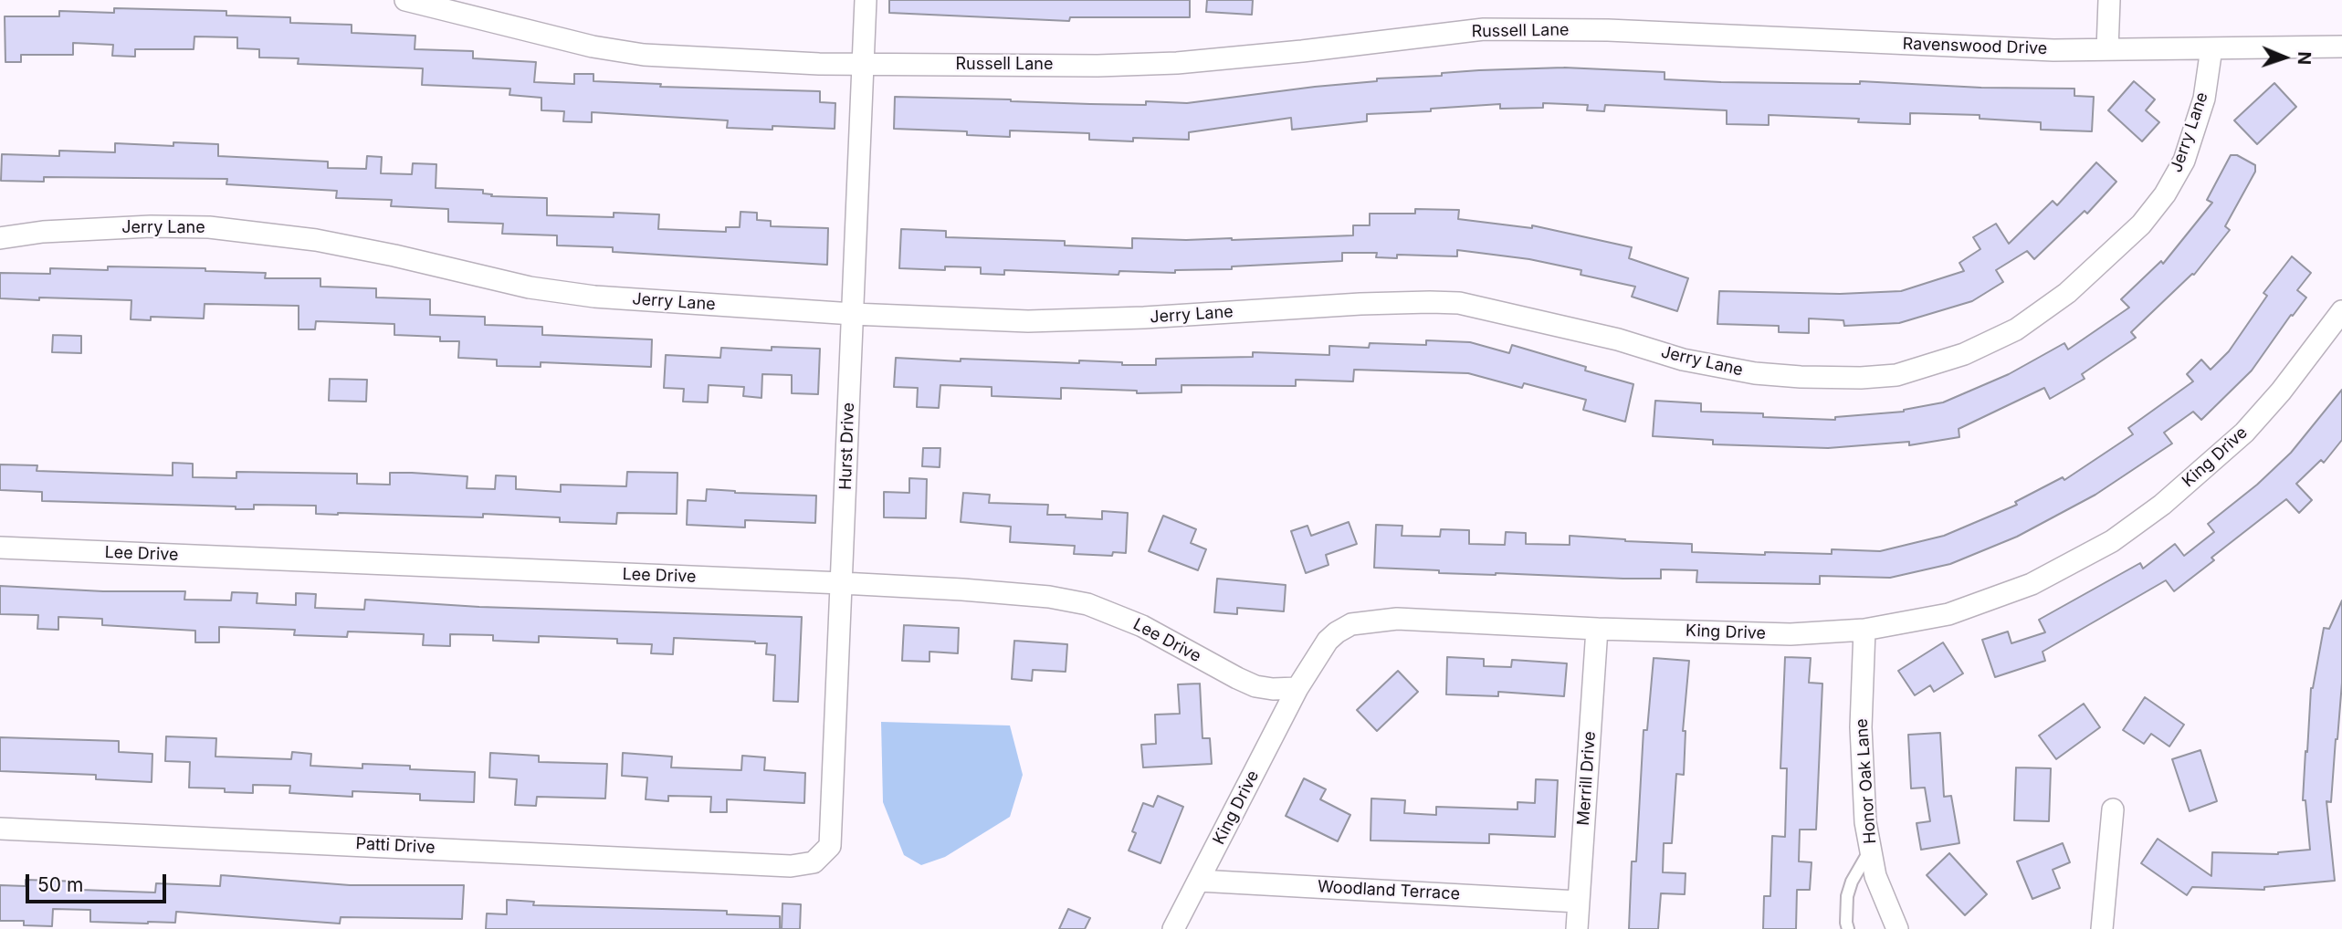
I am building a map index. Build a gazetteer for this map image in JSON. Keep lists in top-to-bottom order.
{
  "streets": {
    "street": [
      "Russell Lane",
      "Ravenswood Drive",
      "Jerry Lane",
      "Hurst Drive",
      "King Drive",
      "Lee Drive",
      "Merrill Drive",
      "Honor Oak Lane",
      "Patti Drive",
      "Woodland Terrace"
    ]
  },
  "crossings": [
    ["Russell Lane", "Ravenswood Drive"],
    ["Russell Lane", "Hurst Drive"],
    ["Ravenswood Drive", "Jerry Lane"],
    ["Jerry Lane", "Hurst Drive"],
    ["Hurst Drive", "Lee Drive"],
    ["Hurst Drive", "Patti Drive"],
    ["King Drive", "Lee Drive"],
    ["King Drive", "Merrill Drive"],
    ["King Drive", "Honor Oak Lane"],
    ["King Drive", "Woodland Terrace"],
    ["Merrill Drive", "Woodland Terrace"]
  ],
  "scale_bar": "50 m",
  "north": "right"
}
